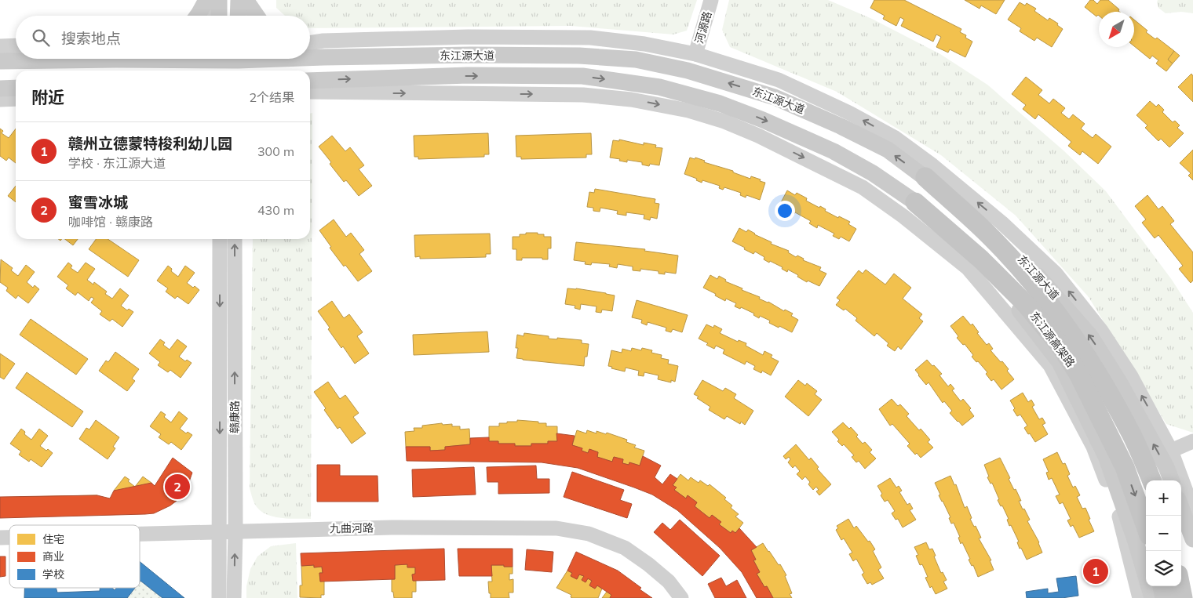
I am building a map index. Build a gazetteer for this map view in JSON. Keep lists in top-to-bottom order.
{
  "streets": {
    "highway": ["东江源高架路"],
    "main road": ["东江源大道"],
    "street": ["河源路", "赣康路", "九曲河路"]
  },
  "crossings": [
    ["东江源大道", "东江源高架路"],
    ["赣康路", "九曲河路"]
  ],
  "legend": ["住宅", "商业", "学校"],
  "north": "bottom left",
  "page": {
    "search": "搜索地点",
    "heading": ["附近", "2个结果"],
    "list": [
      {
        "mark": "1",
        "name": "赣州立德蒙特梭利幼儿园",
        "note": "学校 · 东江源大道",
        "value": "300 m"
      },
      {
        "mark": "2",
        "name": "蜜雪冰城",
        "note": "咖啡馆 · 赣康路",
        "value": "430 m"
      }
    ],
    "pins": ["2", "1"],
    "map_buttons": ["+", "−"]
  }
}
